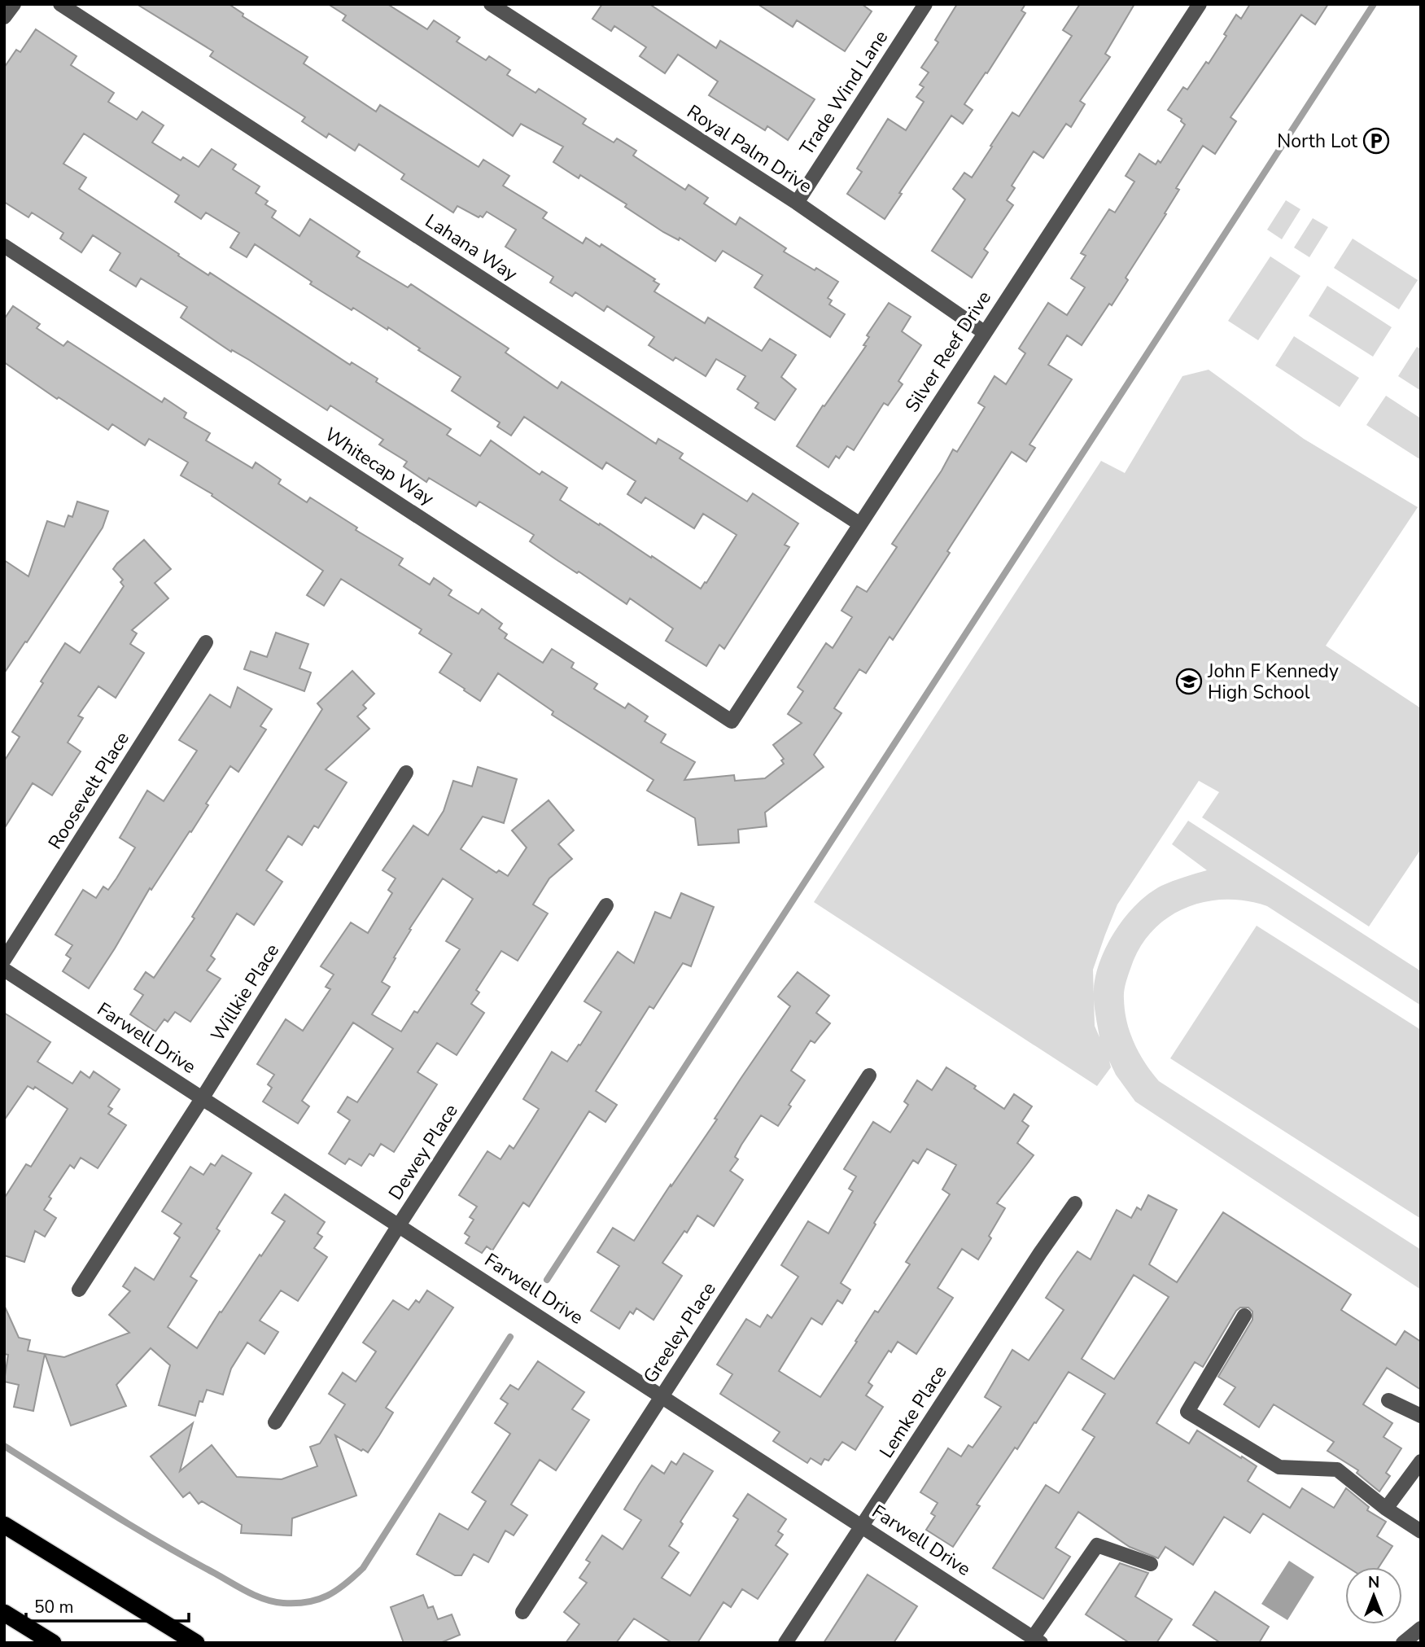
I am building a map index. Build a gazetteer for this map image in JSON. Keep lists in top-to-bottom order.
{
  "streets": {
    "street": [
      "Trade Wind Lane",
      "Royal Palm Drive",
      "Lahana Way",
      "Silver Reef Drive",
      "Whitecap Way",
      "Roosevelt Place",
      "Willkie Place",
      "Farwell Drive",
      "Dewey Place",
      "Greeley Place",
      "Lemke Place"
    ]
  },
  "crossings": [
    ["Trade Wind Lane", "Royal Palm Drive"],
    ["Royal Palm Drive", "Silver Reef Drive"],
    ["Lahana Way", "Silver Reef Drive"],
    ["Silver Reef Drive", "Whitecap Way"],
    ["Willkie Place", "Farwell Drive"],
    ["Farwell Drive", "Dewey Place"],
    ["Farwell Drive", "Greeley Place"],
    ["Farwell Drive", "Lemke Place"]
  ],
  "places": {
    "parking": ["North Lot"],
    "school or university": ["John F Kennedy High School"]
  },
  "scale_bar": "50 m",
  "north": "top"
}
